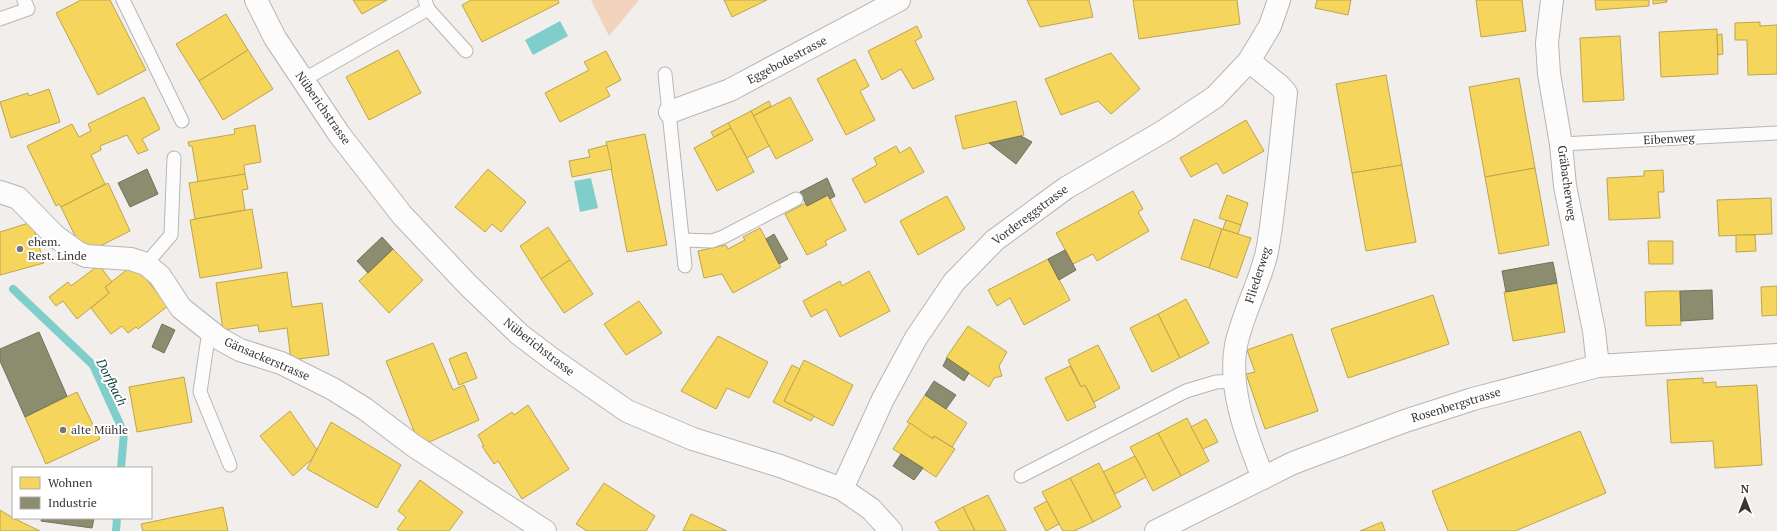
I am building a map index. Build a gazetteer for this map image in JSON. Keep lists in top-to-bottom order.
{
  "streets": {
    "street": [
      "Eggebodestrasse",
      "Nüberichstrasse",
      "Gräbacherweg",
      "Vordereggstrasse",
      "Fliederweg",
      "Gänsackerstrasse",
      "Rosenbergstrasse"
    ],
    "lane": ["Eibenweg"]
  },
  "crossings": [
    ["Nüberichstrasse", "Vordereggstrasse"],
    ["Eibenweg", "Gräbacherweg"],
    ["Gräbacherweg", "Rosenbergstrasse"],
    ["Vordereggstrasse", "Fliederweg"],
    ["Fliederweg", "Rosenbergstrasse"]
  ],
  "water": ["Dorfbach"],
  "places": ["ehem. Rest. Linde", "alte Mühle"],
  "legend": ["Wohnen", "Industrie"],
  "north": "top"
}
